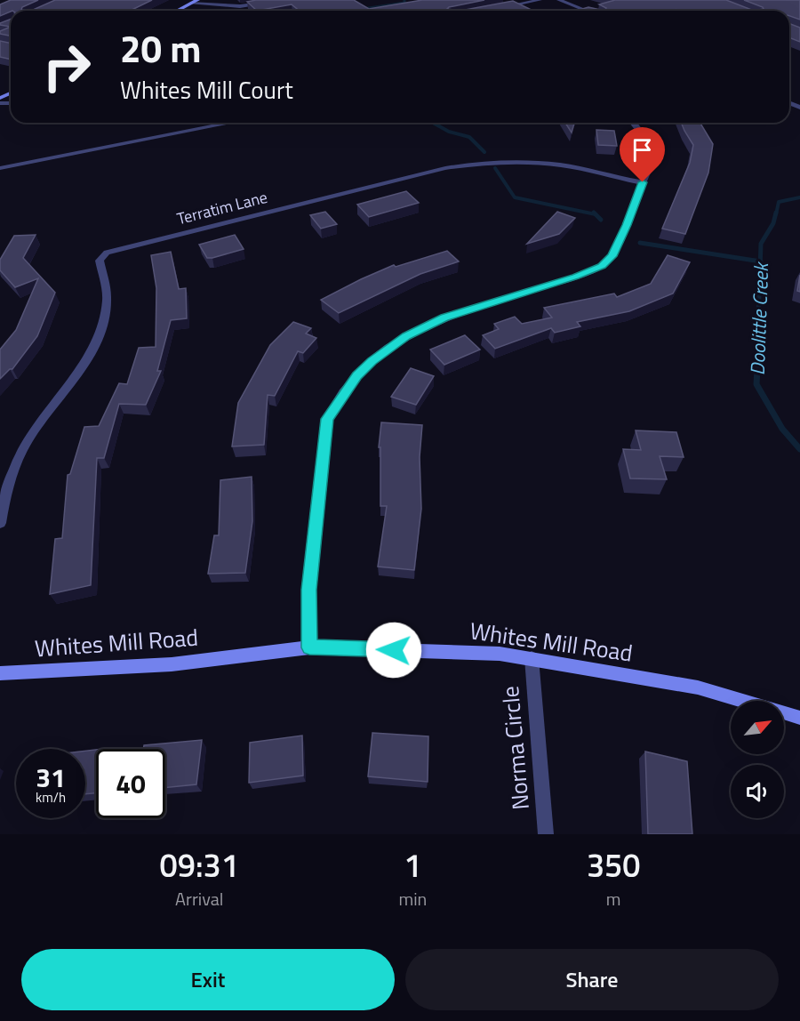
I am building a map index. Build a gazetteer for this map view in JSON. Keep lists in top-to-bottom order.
{
  "streets": {
    "street": ["Terratim Lane", "Whites Mill Road", "Norma Circle"]
  },
  "crossings": [
    ["Whites Mill Road", "Norma Circle"]
  ],
  "water": ["Doolittle Creek"],
  "north": "top right",
  "page": {
    "turn": ["20 m", "Whites Mill Court"],
    "speed": "31 km/h",
    "limit": "40",
    "eta": [
      "09:31",
      "Arrival",
      "1",
      "min",
      "350",
      "m"
    ],
    "buttons": ["Exit", "Share"]
  }
}
